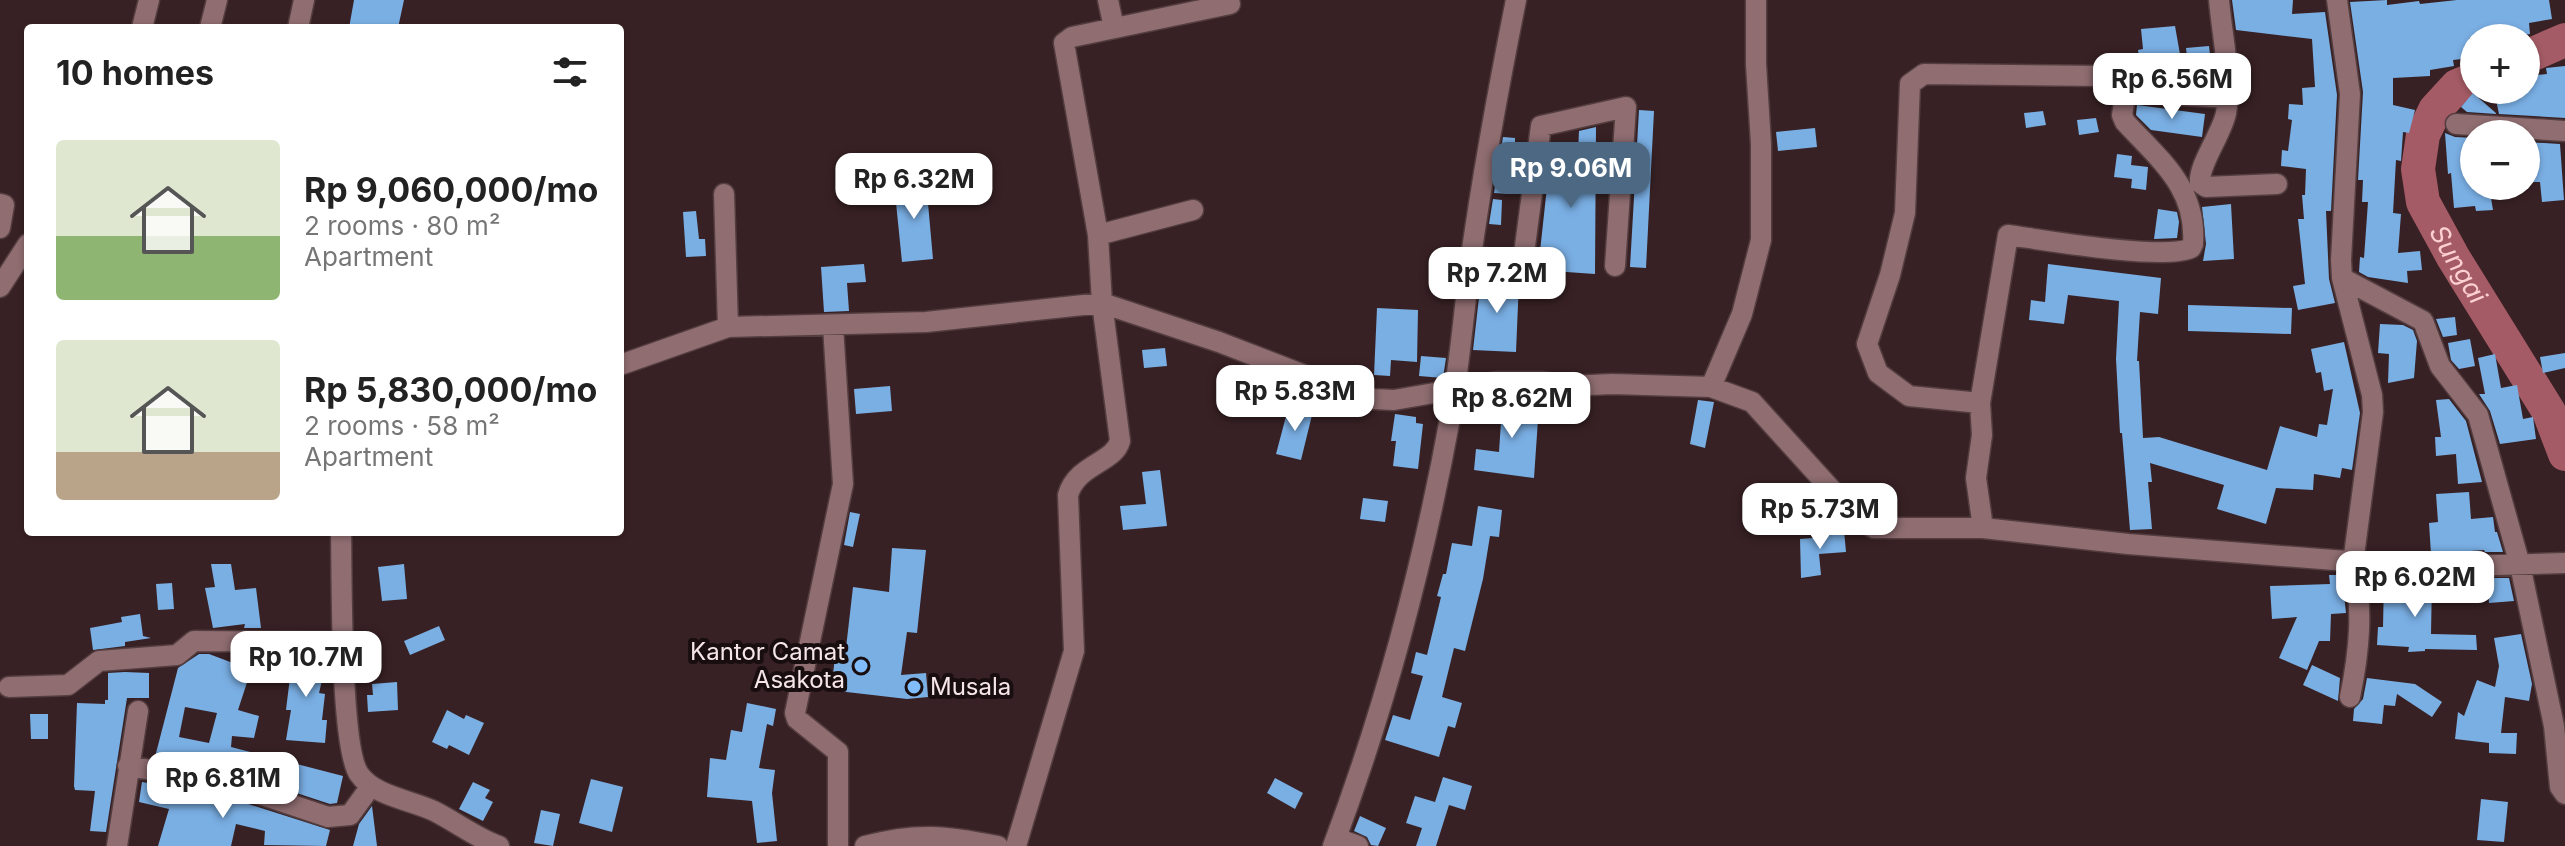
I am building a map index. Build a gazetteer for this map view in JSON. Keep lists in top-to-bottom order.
{
  "water": ["Sungai"],
  "places": ["Kantor Camat Asakota", "Musala"],
  "page": {
    "map_buttons": ["+", "−"],
    "heading": "10 homes",
    "price": [
      "Rp 6.56M",
      "Rp 9.06M",
      "Rp 6.32M",
      "Rp 7.2M",
      "Rp 5.83M",
      "Rp 8.62M",
      "Rp 5.73M",
      "Rp 6.02M",
      "Rp 10.7M",
      "Rp 6.81M"
    ],
    "list": [
      {
        "name": "Rp 9,060,000/mo",
        "note": "2 rooms · 80 m² · Apartment"
      },
      {
        "name": "Rp 5,830,000/mo",
        "note": "2 rooms · 58 m² · Apartment"
      }
    ]
  }
}
